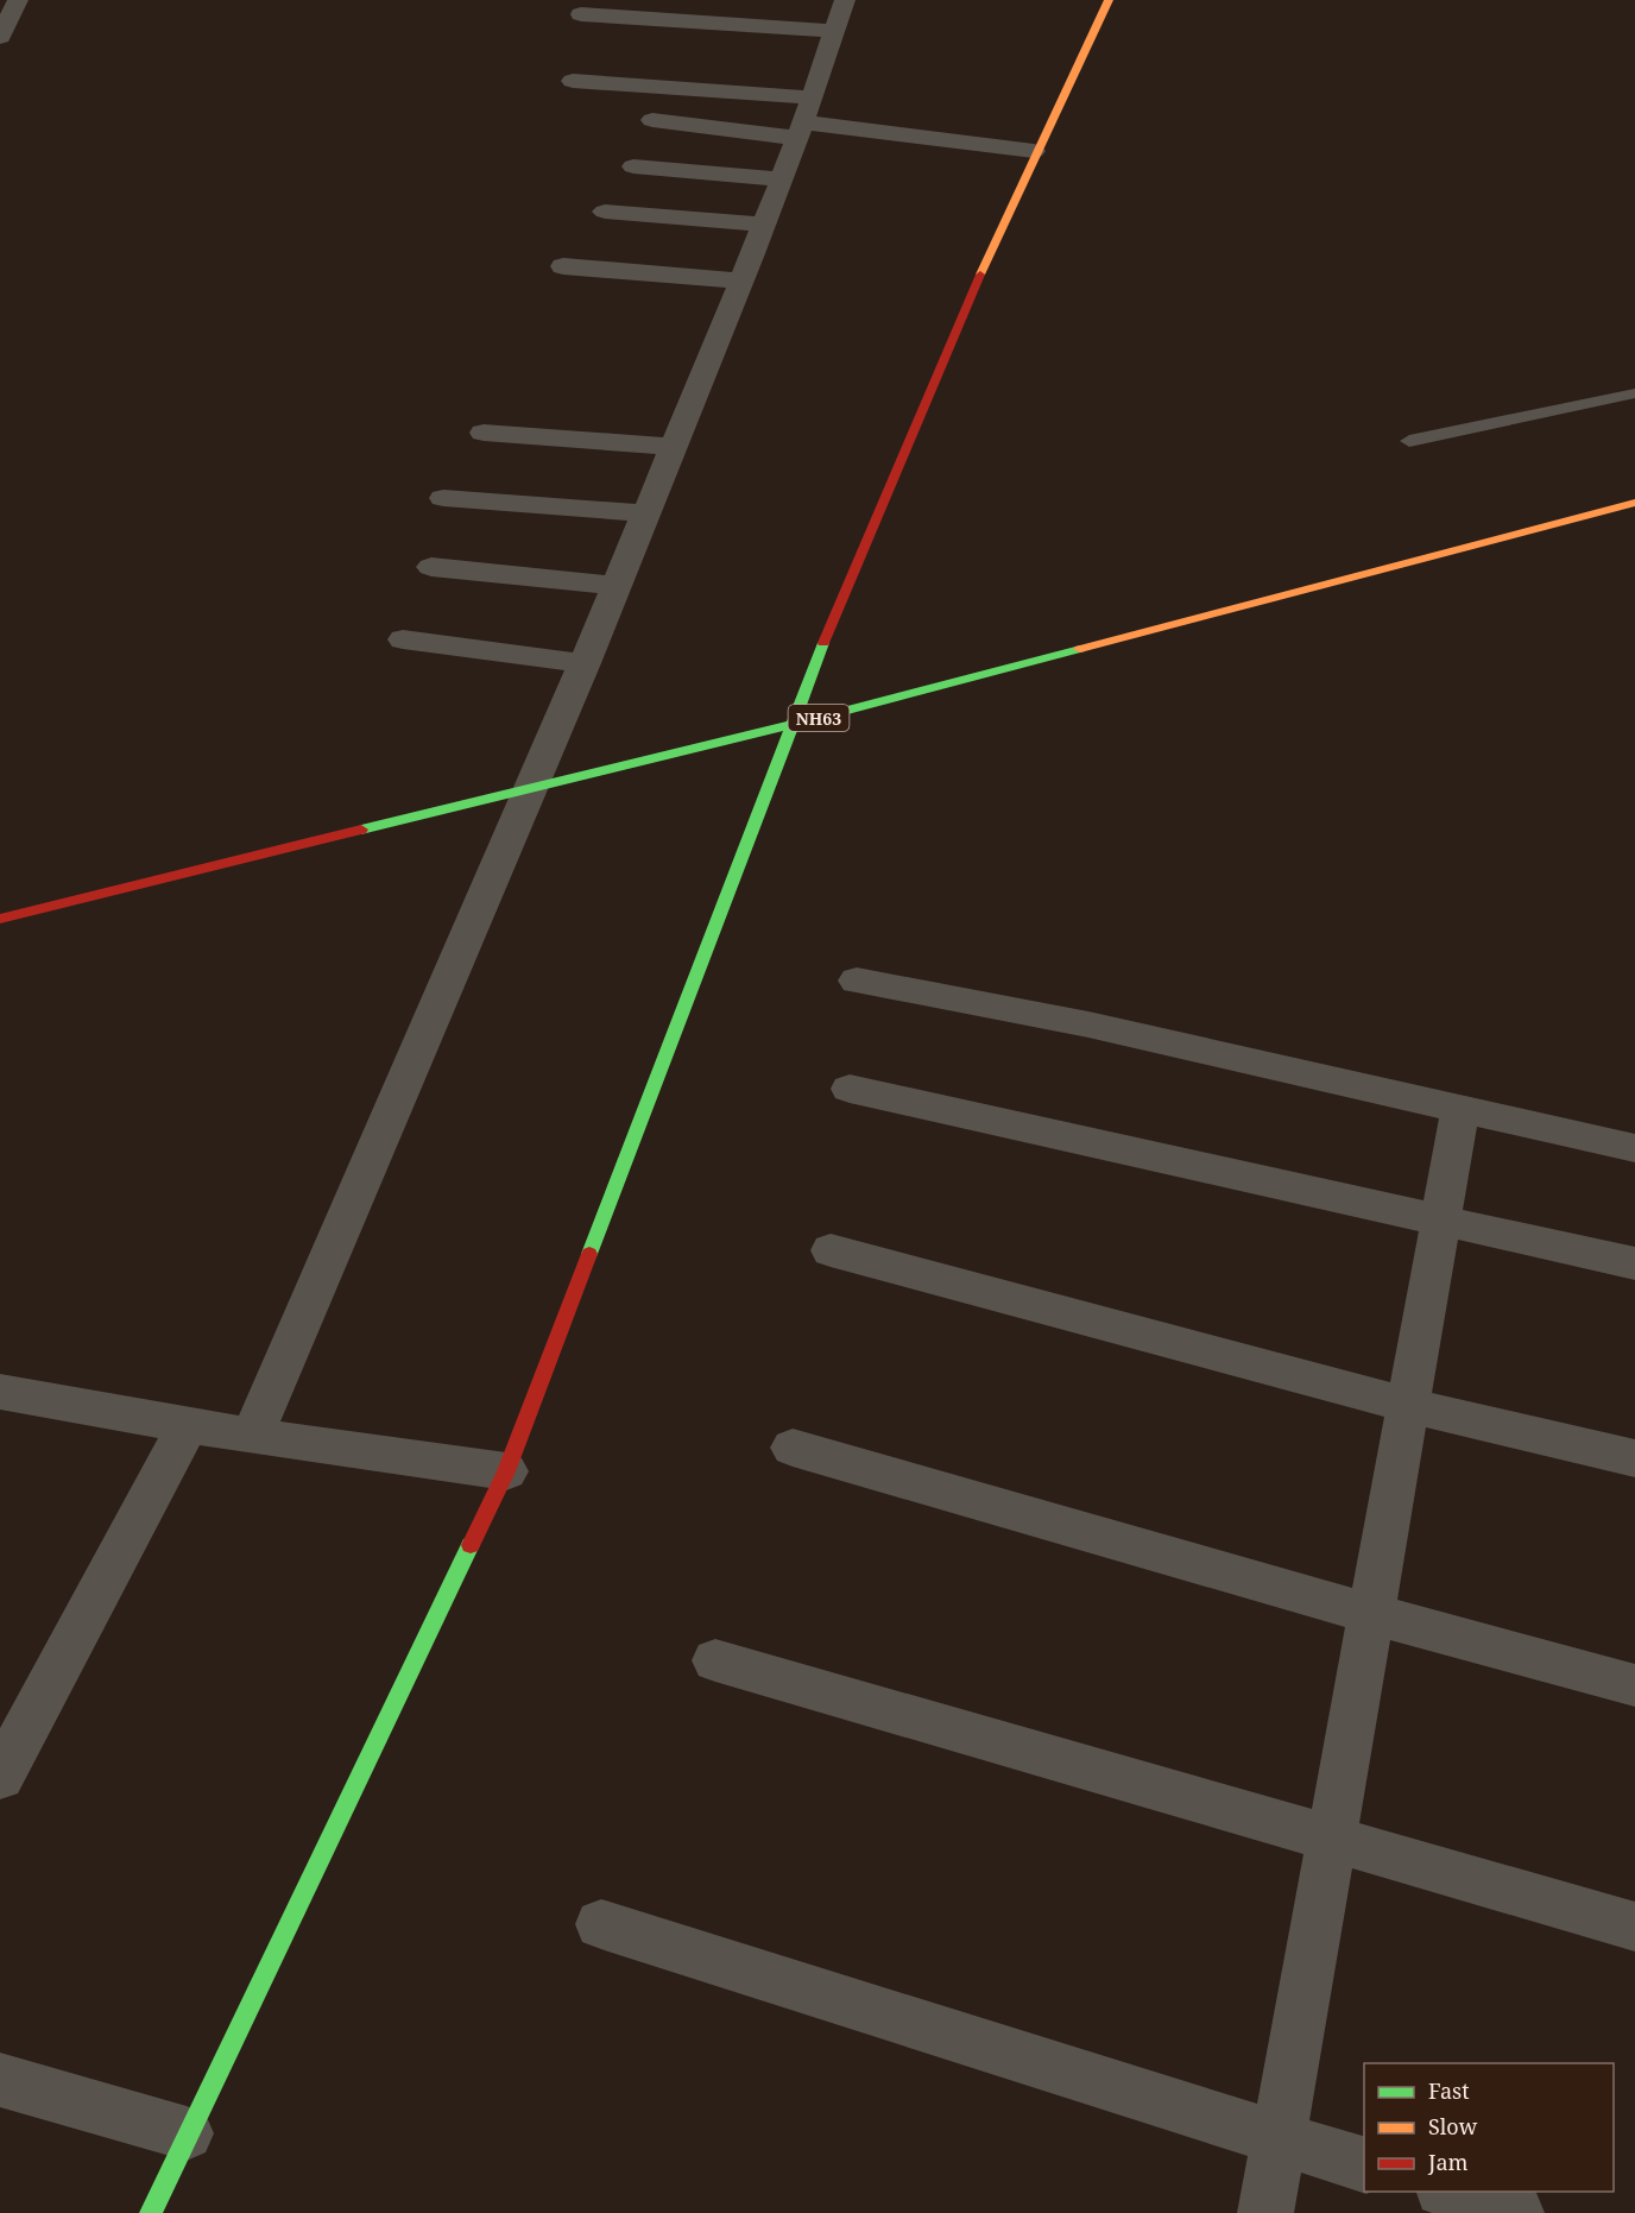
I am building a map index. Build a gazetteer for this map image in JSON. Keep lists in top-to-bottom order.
{
  "streets": {
    "main road": ["NH63"]
  },
  "legend": ["Fast", "Slow", "Jam"]
}
